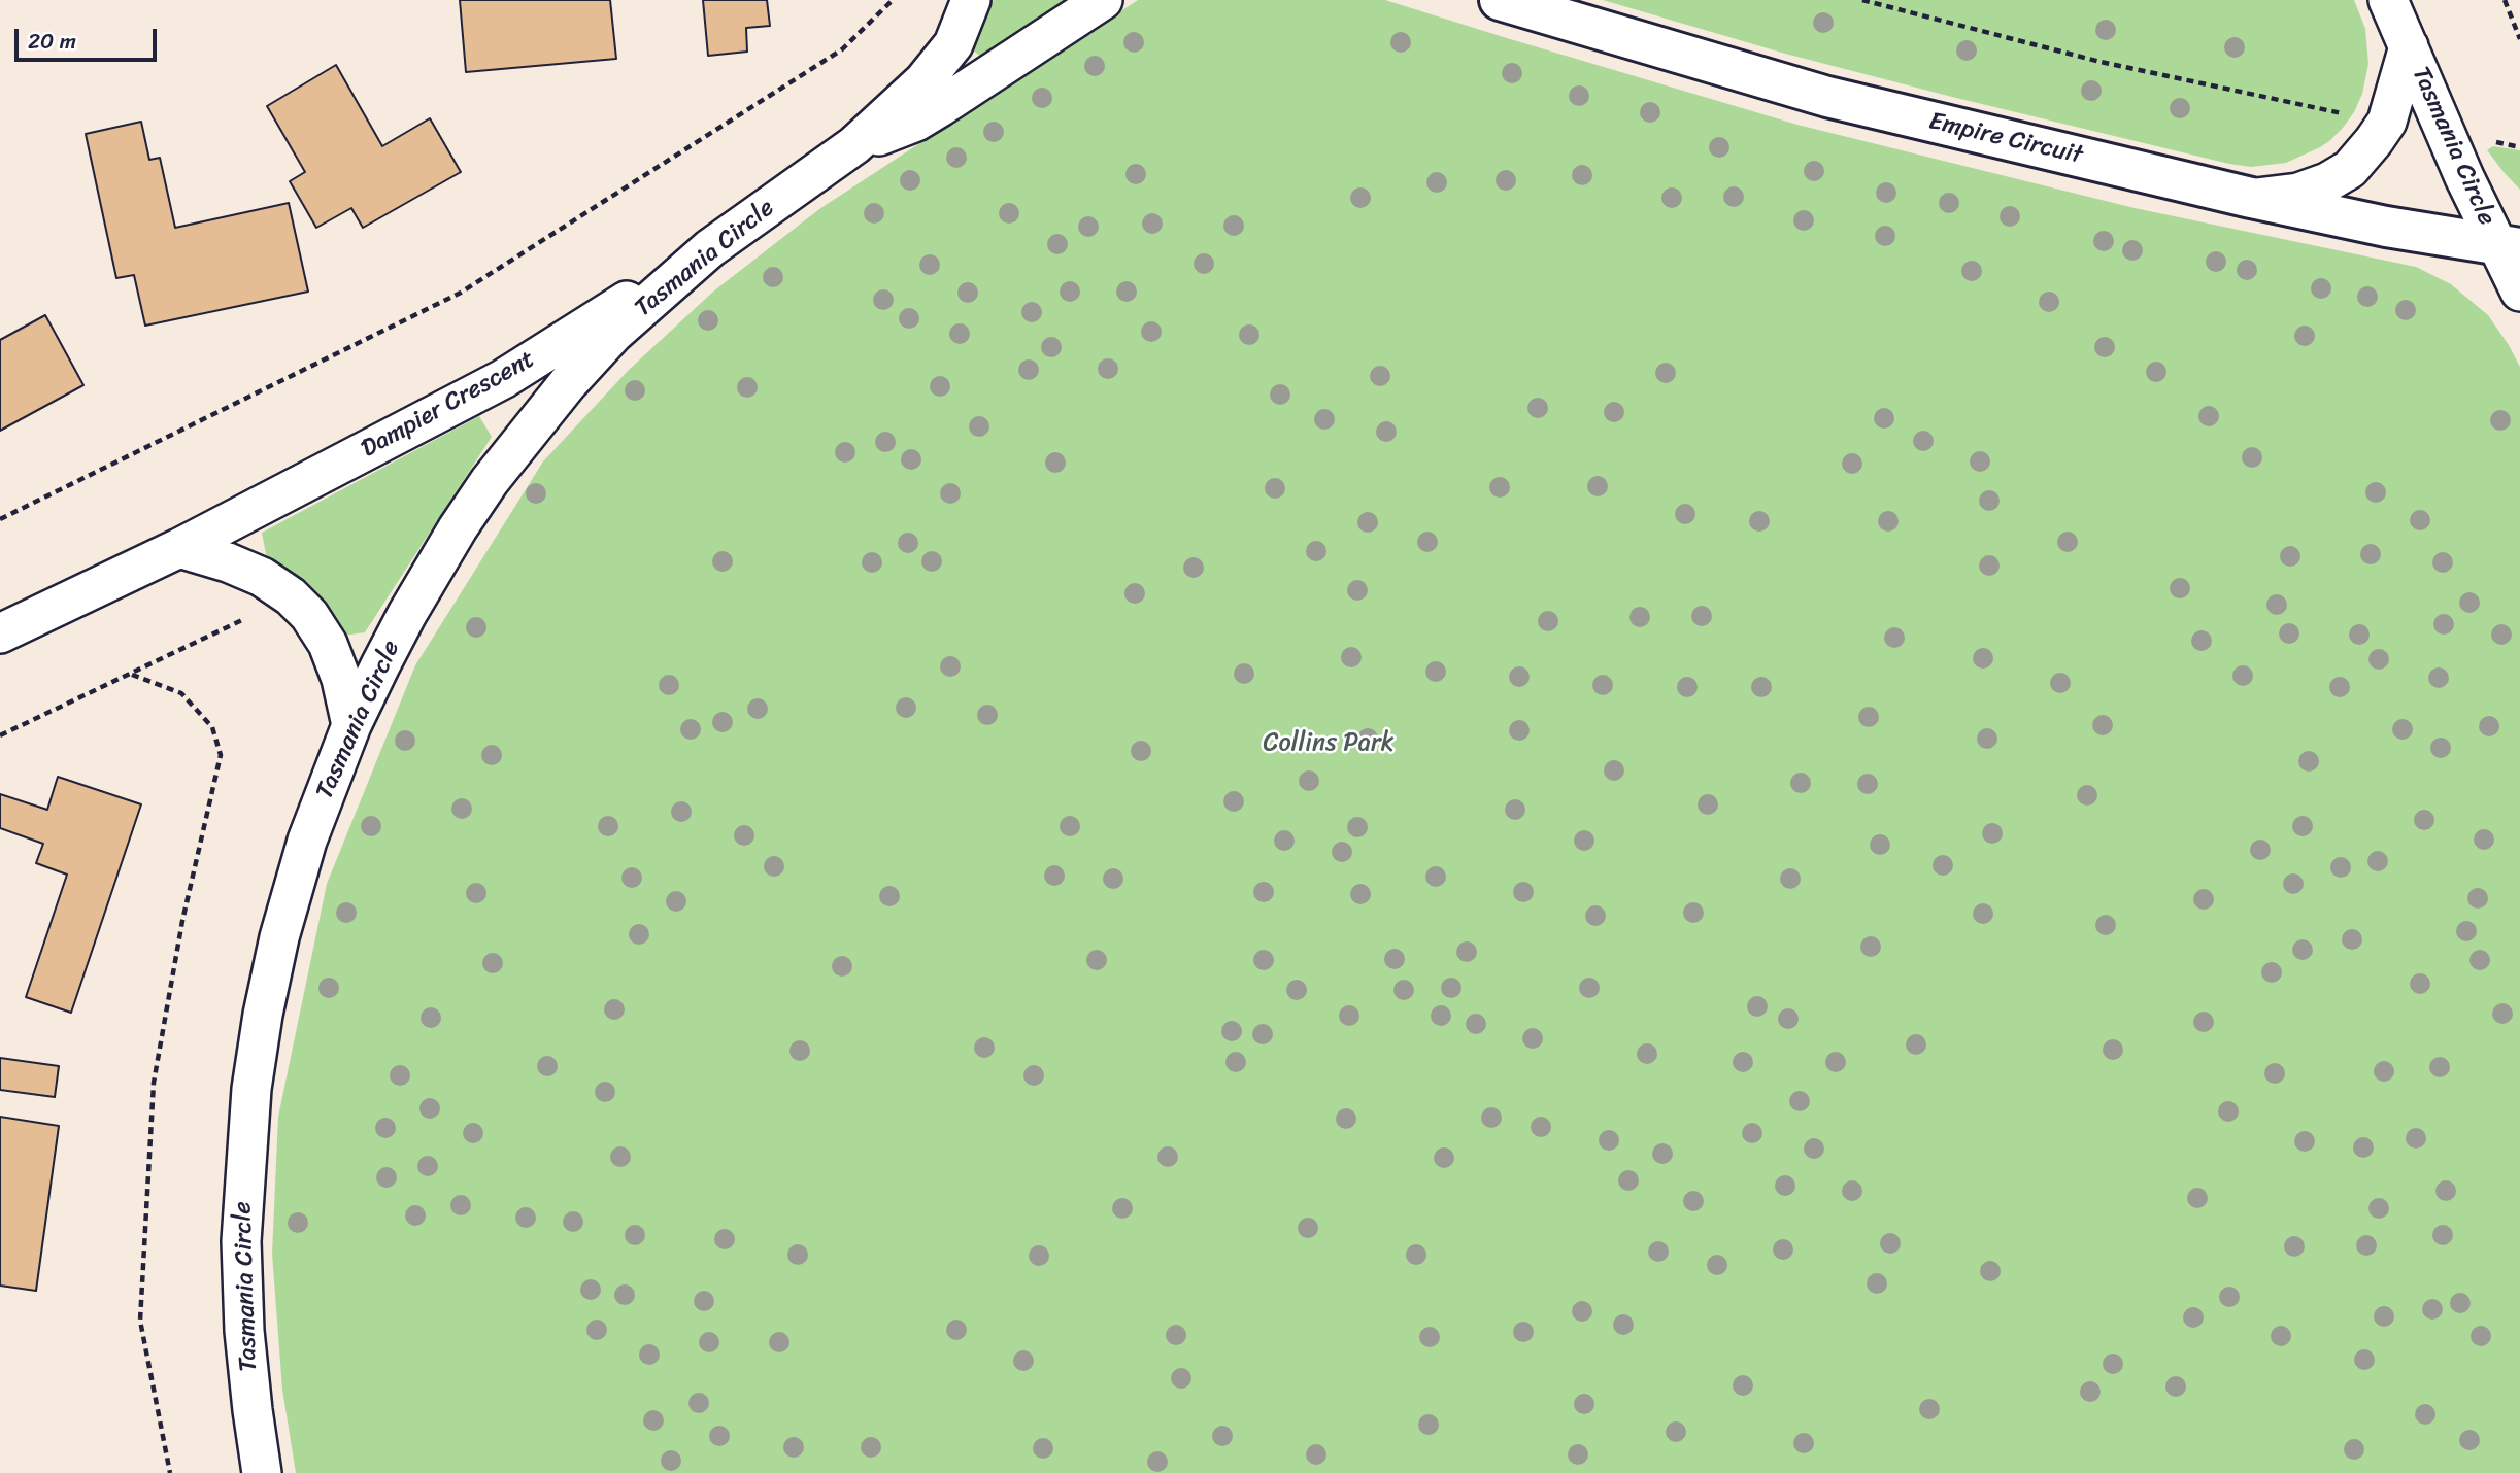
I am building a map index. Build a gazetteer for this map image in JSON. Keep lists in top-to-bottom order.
{
  "streets": {
    "street": ["Empire Circuit", "Tasmania Circle", "Dampier Crescent"]
  },
  "crossings": [
    ["Empire Circuit", "Tasmania Circle"],
    ["Tasmania Circle", "Dampier Crescent"]
  ],
  "parks": ["Collins Park"],
  "scale_bar": "20 m"
}
